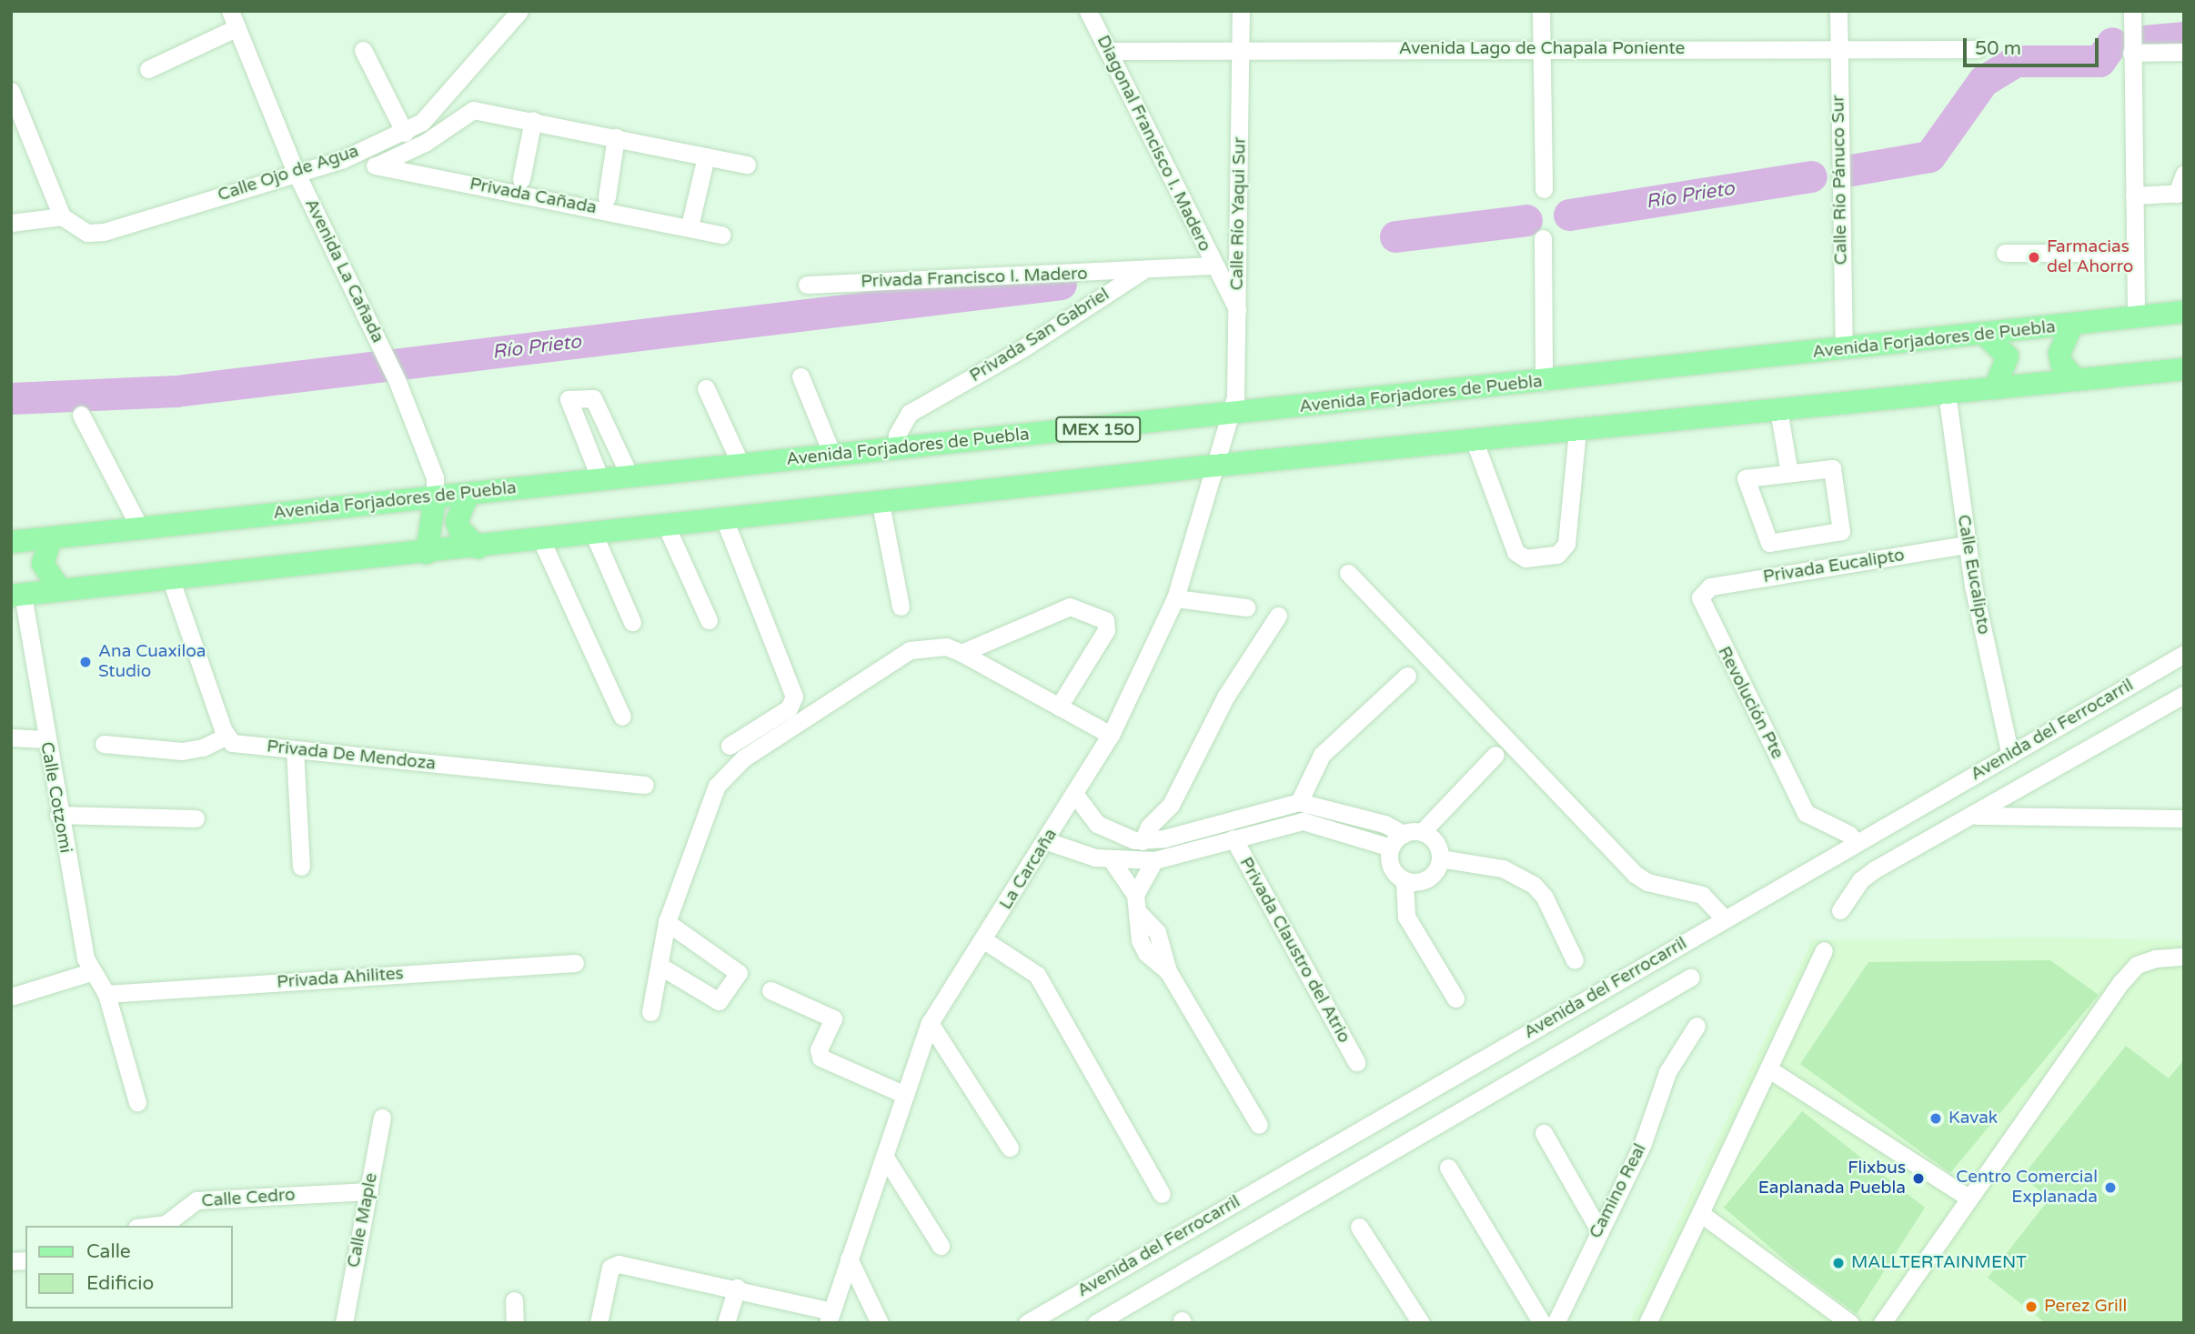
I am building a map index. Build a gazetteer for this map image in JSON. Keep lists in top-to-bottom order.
{
  "streets": {
    "main road": ["Avenida Forjadores de Puebla", "MEX 150"],
    "street": [
      "Avenida Lago de Chapala Poniente",
      "Diagonal Francisco I. Madero",
      "Calle Ojo de Agua",
      "Calle Río Pánuco Sur",
      "Privada Cañada",
      "Calle Río Yaqui Sur",
      "Avenida La Cañada",
      "Privada Francisco I. Madero",
      "Privada San Gabriel",
      "Privada Eucalipto",
      "Calle Eucalipto",
      "Revolución Pte",
      "Avenida del Ferrocarril",
      "Privada De Mendoza",
      "Calle Cotzomi",
      "La Carcaña",
      "Privada Claustro del Atrio",
      "Privada Ahilites",
      "Camino Real",
      "Calle Cedro",
      "Calle Maple"
    ]
  },
  "crossings": [
    ["Avenida Lago de Chapala Poniente", "Diagonal Francisco I. Madero"],
    ["Avenida Lago de Chapala Poniente", "Calle Río Pánuco Sur"],
    ["Avenida Lago de Chapala Poniente", "Calle Río Yaqui Sur"],
    ["Diagonal Francisco I. Madero", "Calle Río Yaqui Sur"],
    ["Diagonal Francisco I. Madero", "Privada San Gabriel"],
    ["Calle Ojo de Agua", "Privada Cañada"],
    ["Calle Ojo de Agua", "Avenida La Cañada"],
    ["Calle Río Pánuco Sur", "Avenida Forjadores de Puebla"],
    ["Calle Río Yaqui Sur", "Avenida Forjadores de Puebla"],
    ["Calle Río Yaqui Sur", "La Carcaña"],
    ["Avenida La Cañada", "Avenida Forjadores de Puebla"],
    ["Privada Francisco I. Madero", "Privada San Gabriel"],
    ["Privada San Gabriel", "Avenida Forjadores de Puebla"],
    ["Avenida Forjadores de Puebla", "La Carcaña"],
    ["Privada Eucalipto", "Calle Eucalipto"],
    ["Privada Eucalipto", "Revolución Pte"],
    ["Calle Eucalipto", "Avenida del Ferrocarril"],
    ["Revolución Pte", "Avenida del Ferrocarril"],
    ["Calle Cotzomi", "Privada Ahilites"],
    ["Calle Cedro", "Calle Maple"]
  ],
  "water": ["Río Prieto"],
  "places": [
    "Farmacias del Ahorro",
    "Ana Cuaxiloa Studio",
    "Kavak",
    "Flixbus Eaplanada Puebla",
    "Centro Comercial Explanada",
    "MALLTERTAINMENT",
    "Perez Grill"
  ],
  "legend": ["Calle", "Edificio"],
  "scale_bar": "50 m"
}
